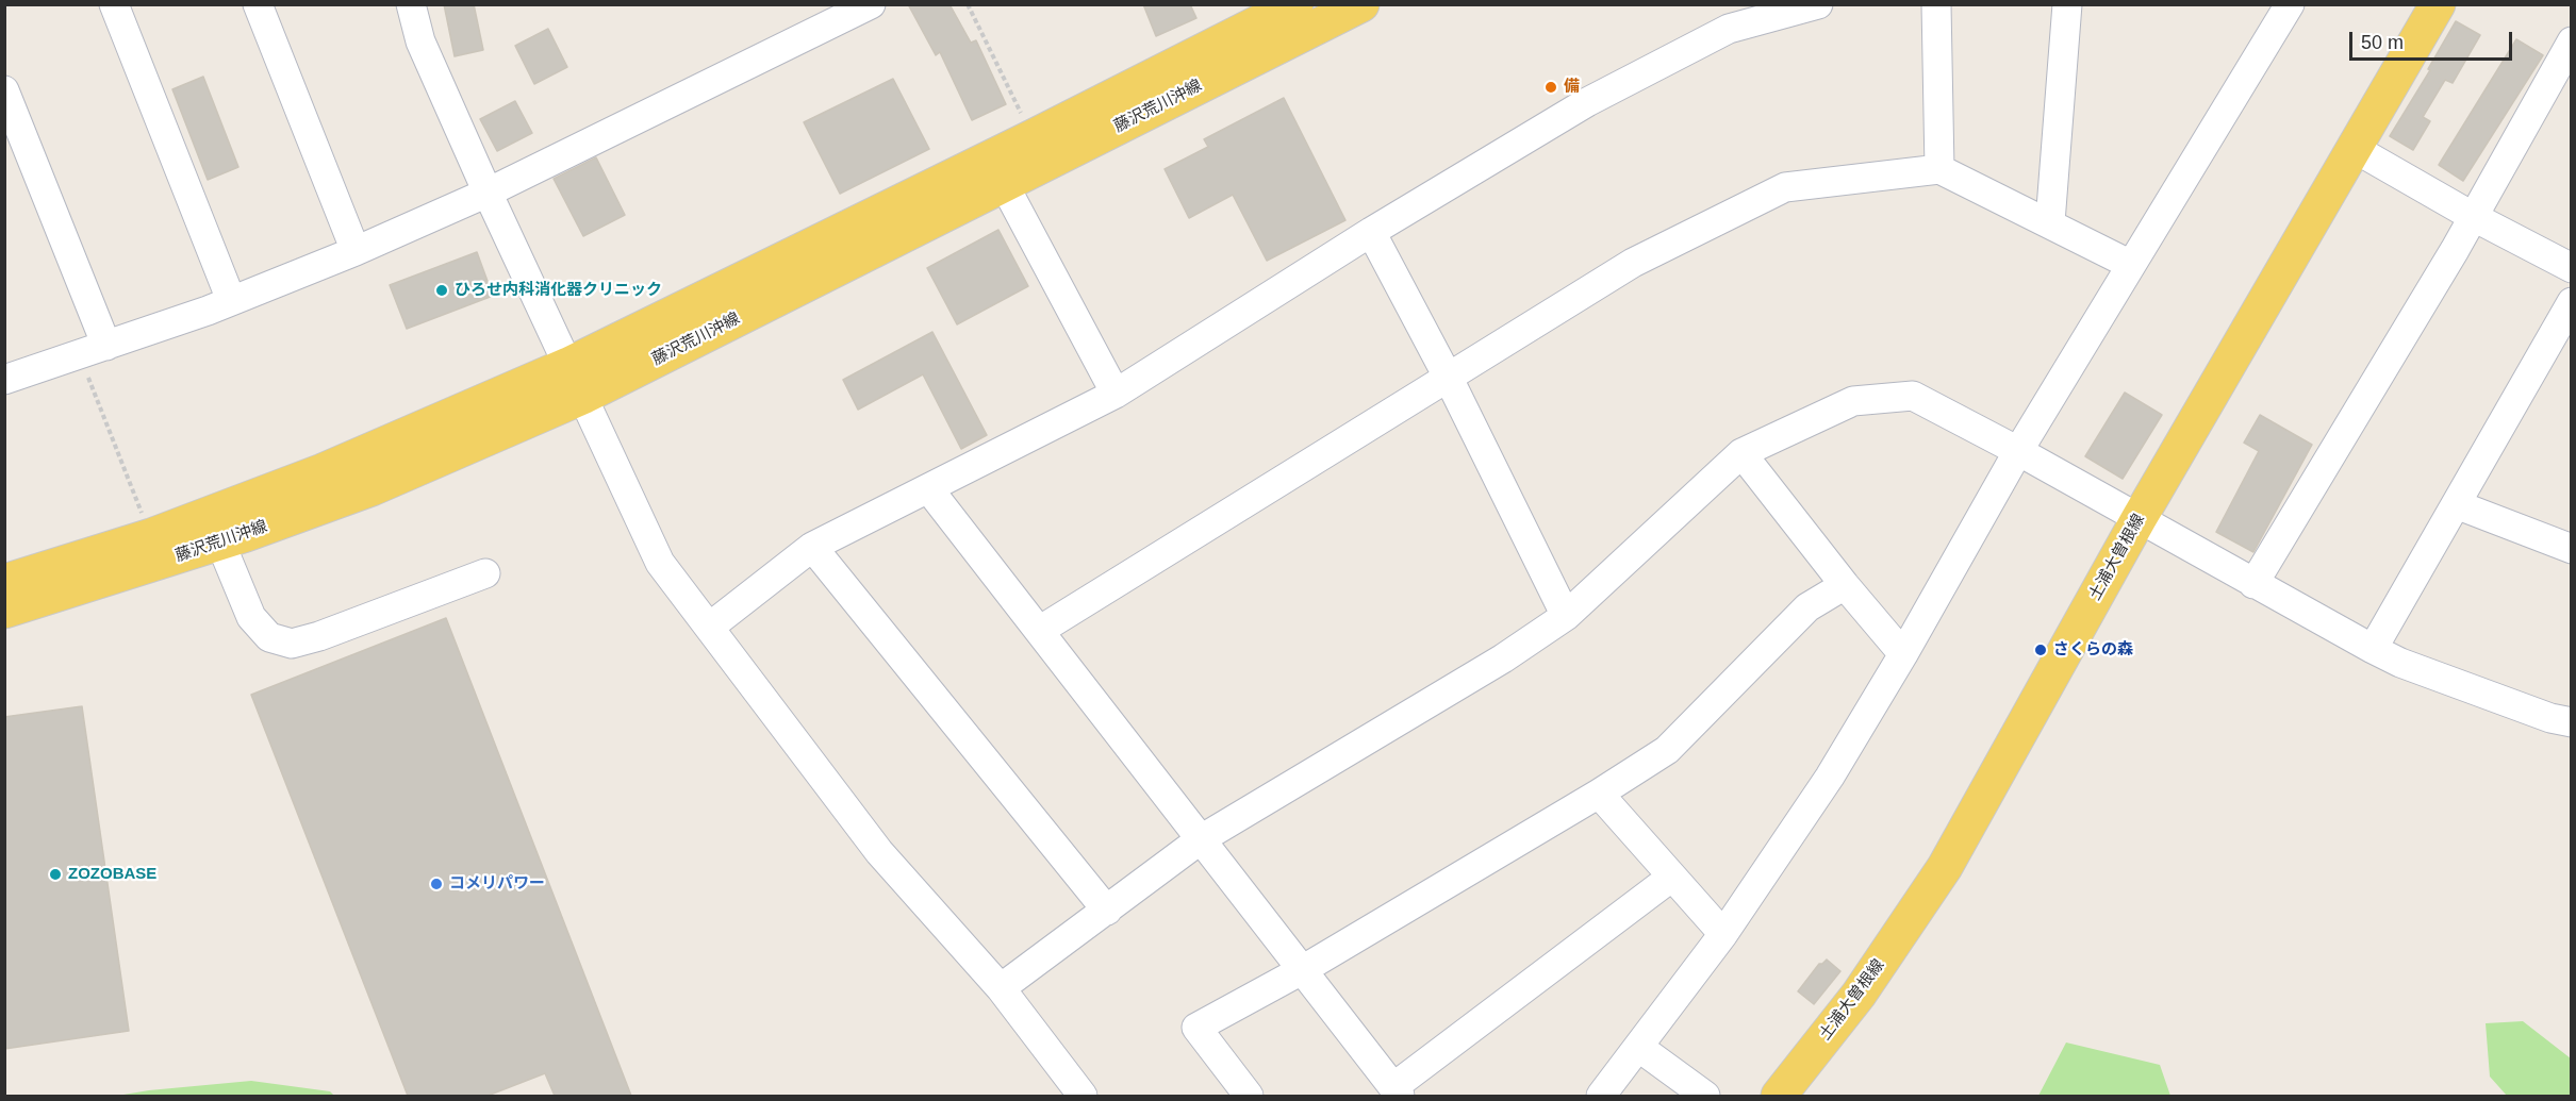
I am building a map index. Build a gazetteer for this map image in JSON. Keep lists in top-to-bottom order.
{
  "streets": {
    "main road": ["藤沢荒川沖線", "土浦大曽根線"]
  },
  "places": [
    "備",
    "ひろせ内科消化器クリニック",
    "さくらの森",
    "ZOZOBASE",
    "コメリパワー"
  ],
  "scale_bar": "50 m"
}
